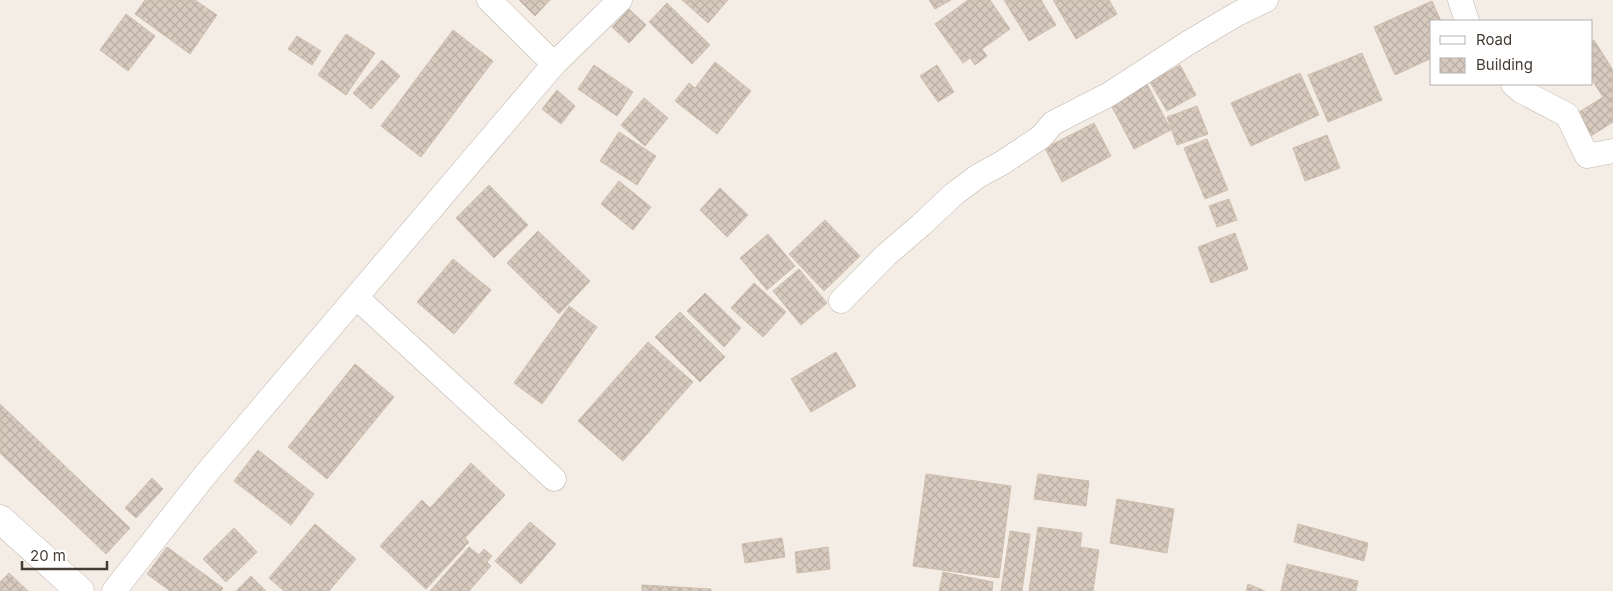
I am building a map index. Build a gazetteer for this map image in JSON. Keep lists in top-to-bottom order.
{
  "legend": ["Road", "Building"],
  "scale_bar": "20 m"
}
